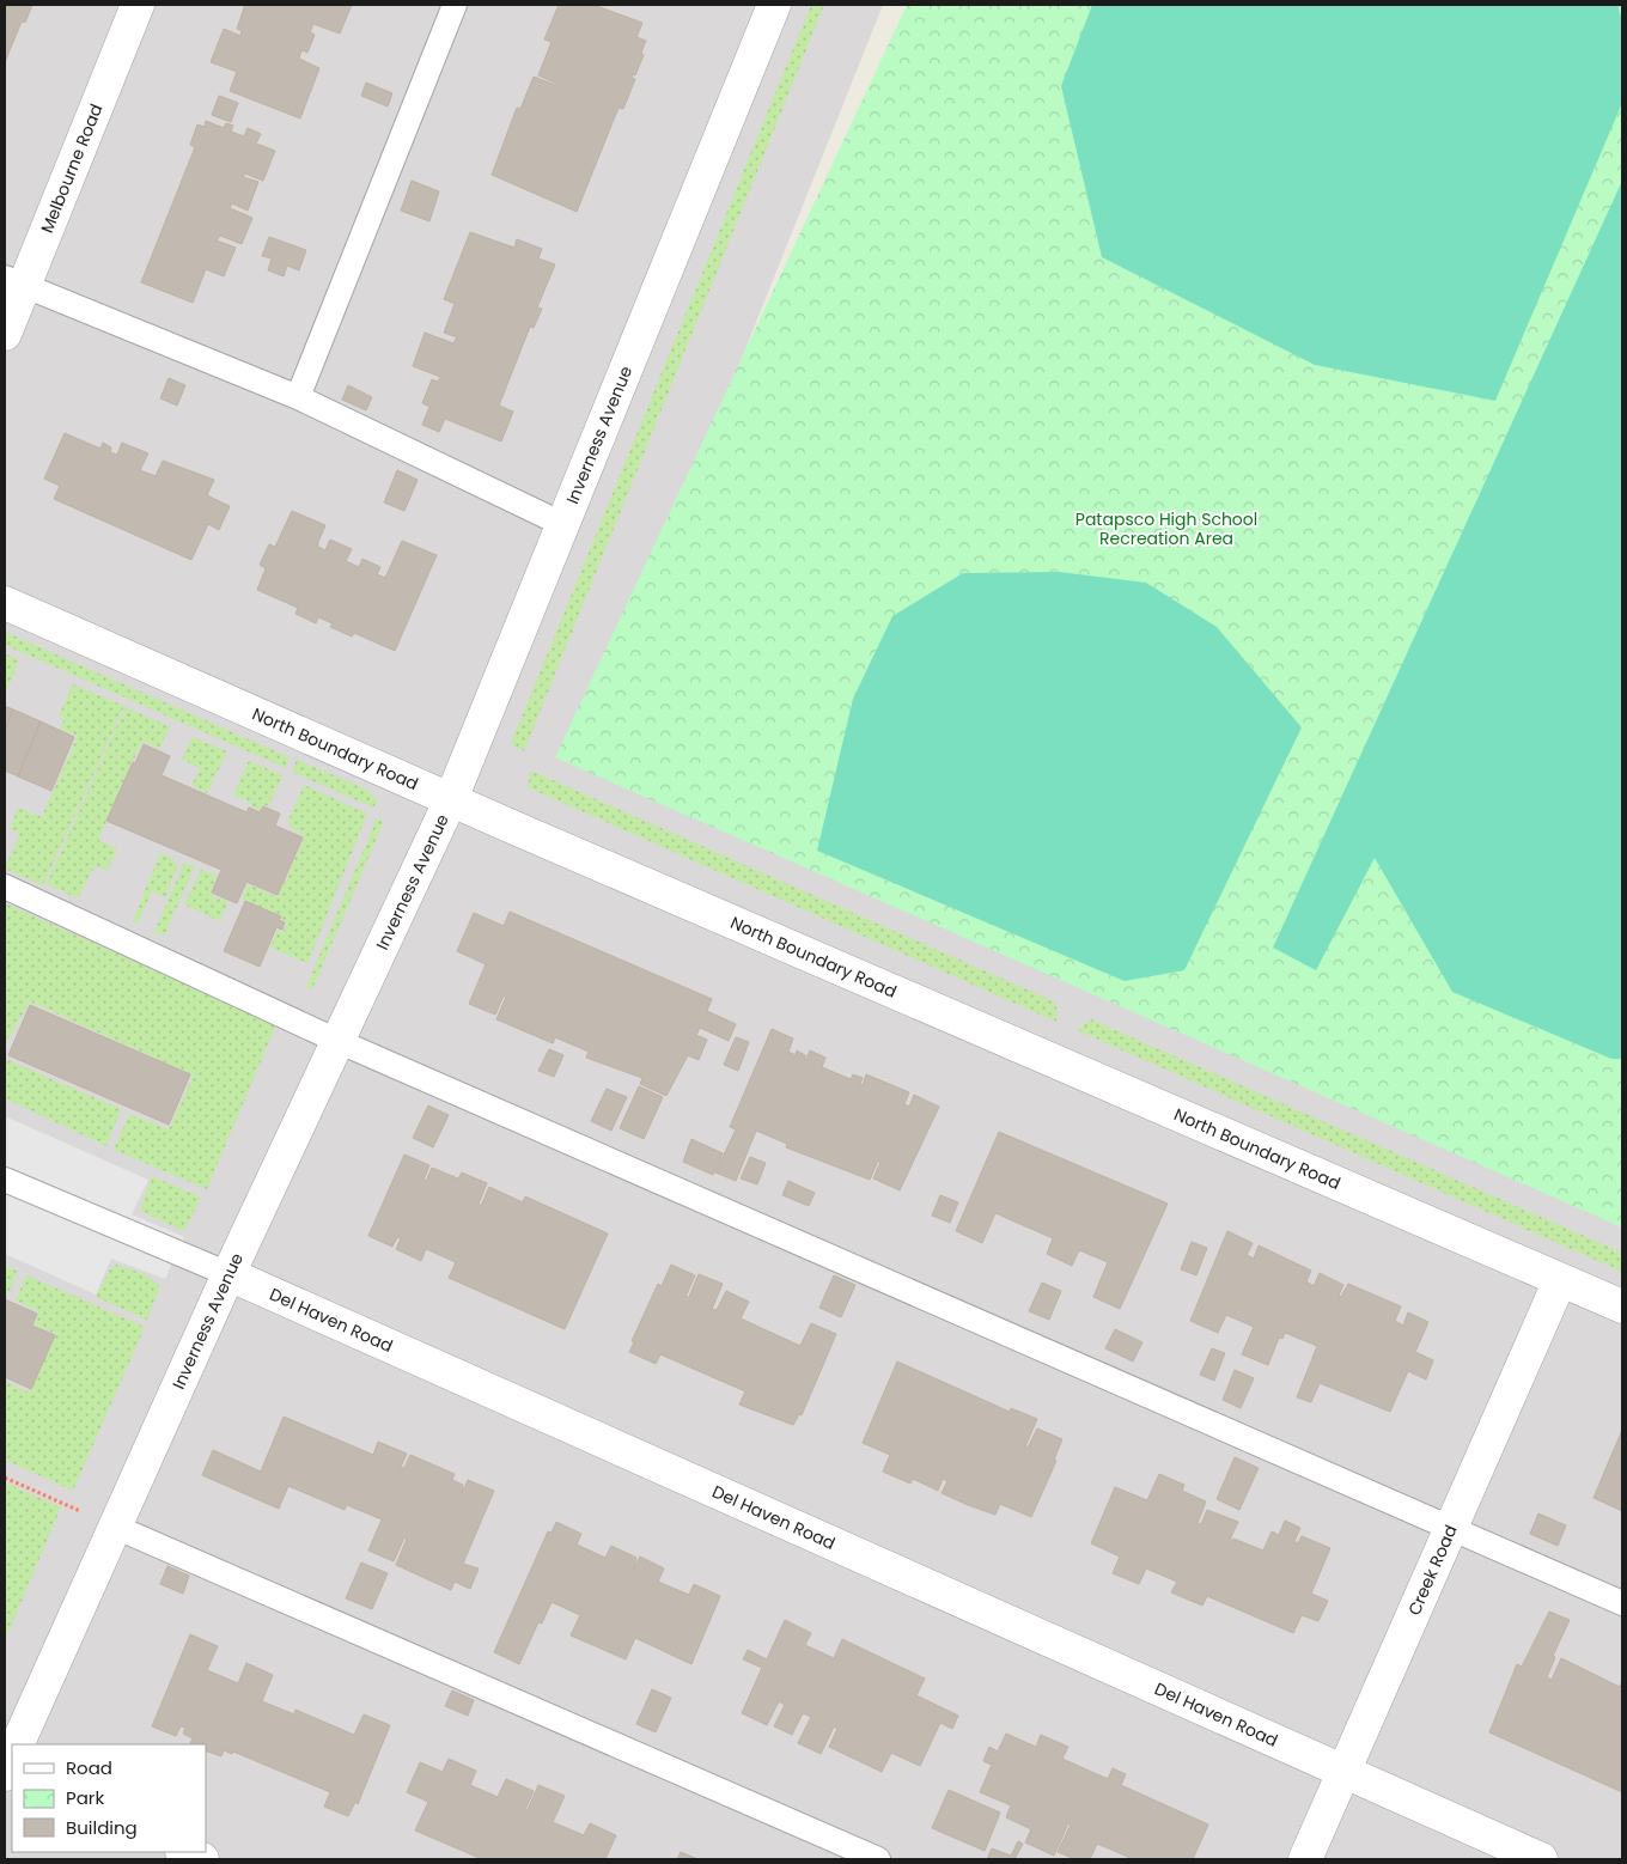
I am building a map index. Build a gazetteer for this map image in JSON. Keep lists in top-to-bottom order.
{
  "streets": {
    "street": [
      "Melbourne Road",
      "Inverness Avenue",
      "North Boundary Road",
      "Del Haven Road",
      "Creek Road"
    ]
  },
  "crossings": [
    ["Inverness Avenue", "North Boundary Road"],
    ["Inverness Avenue", "Del Haven Road"],
    ["North Boundary Road", "Creek Road"],
    ["Del Haven Road", "Creek Road"]
  ],
  "parks": ["Patapsco High School Recreation Area"],
  "legend": ["Road", "Park", "Building"]
}
